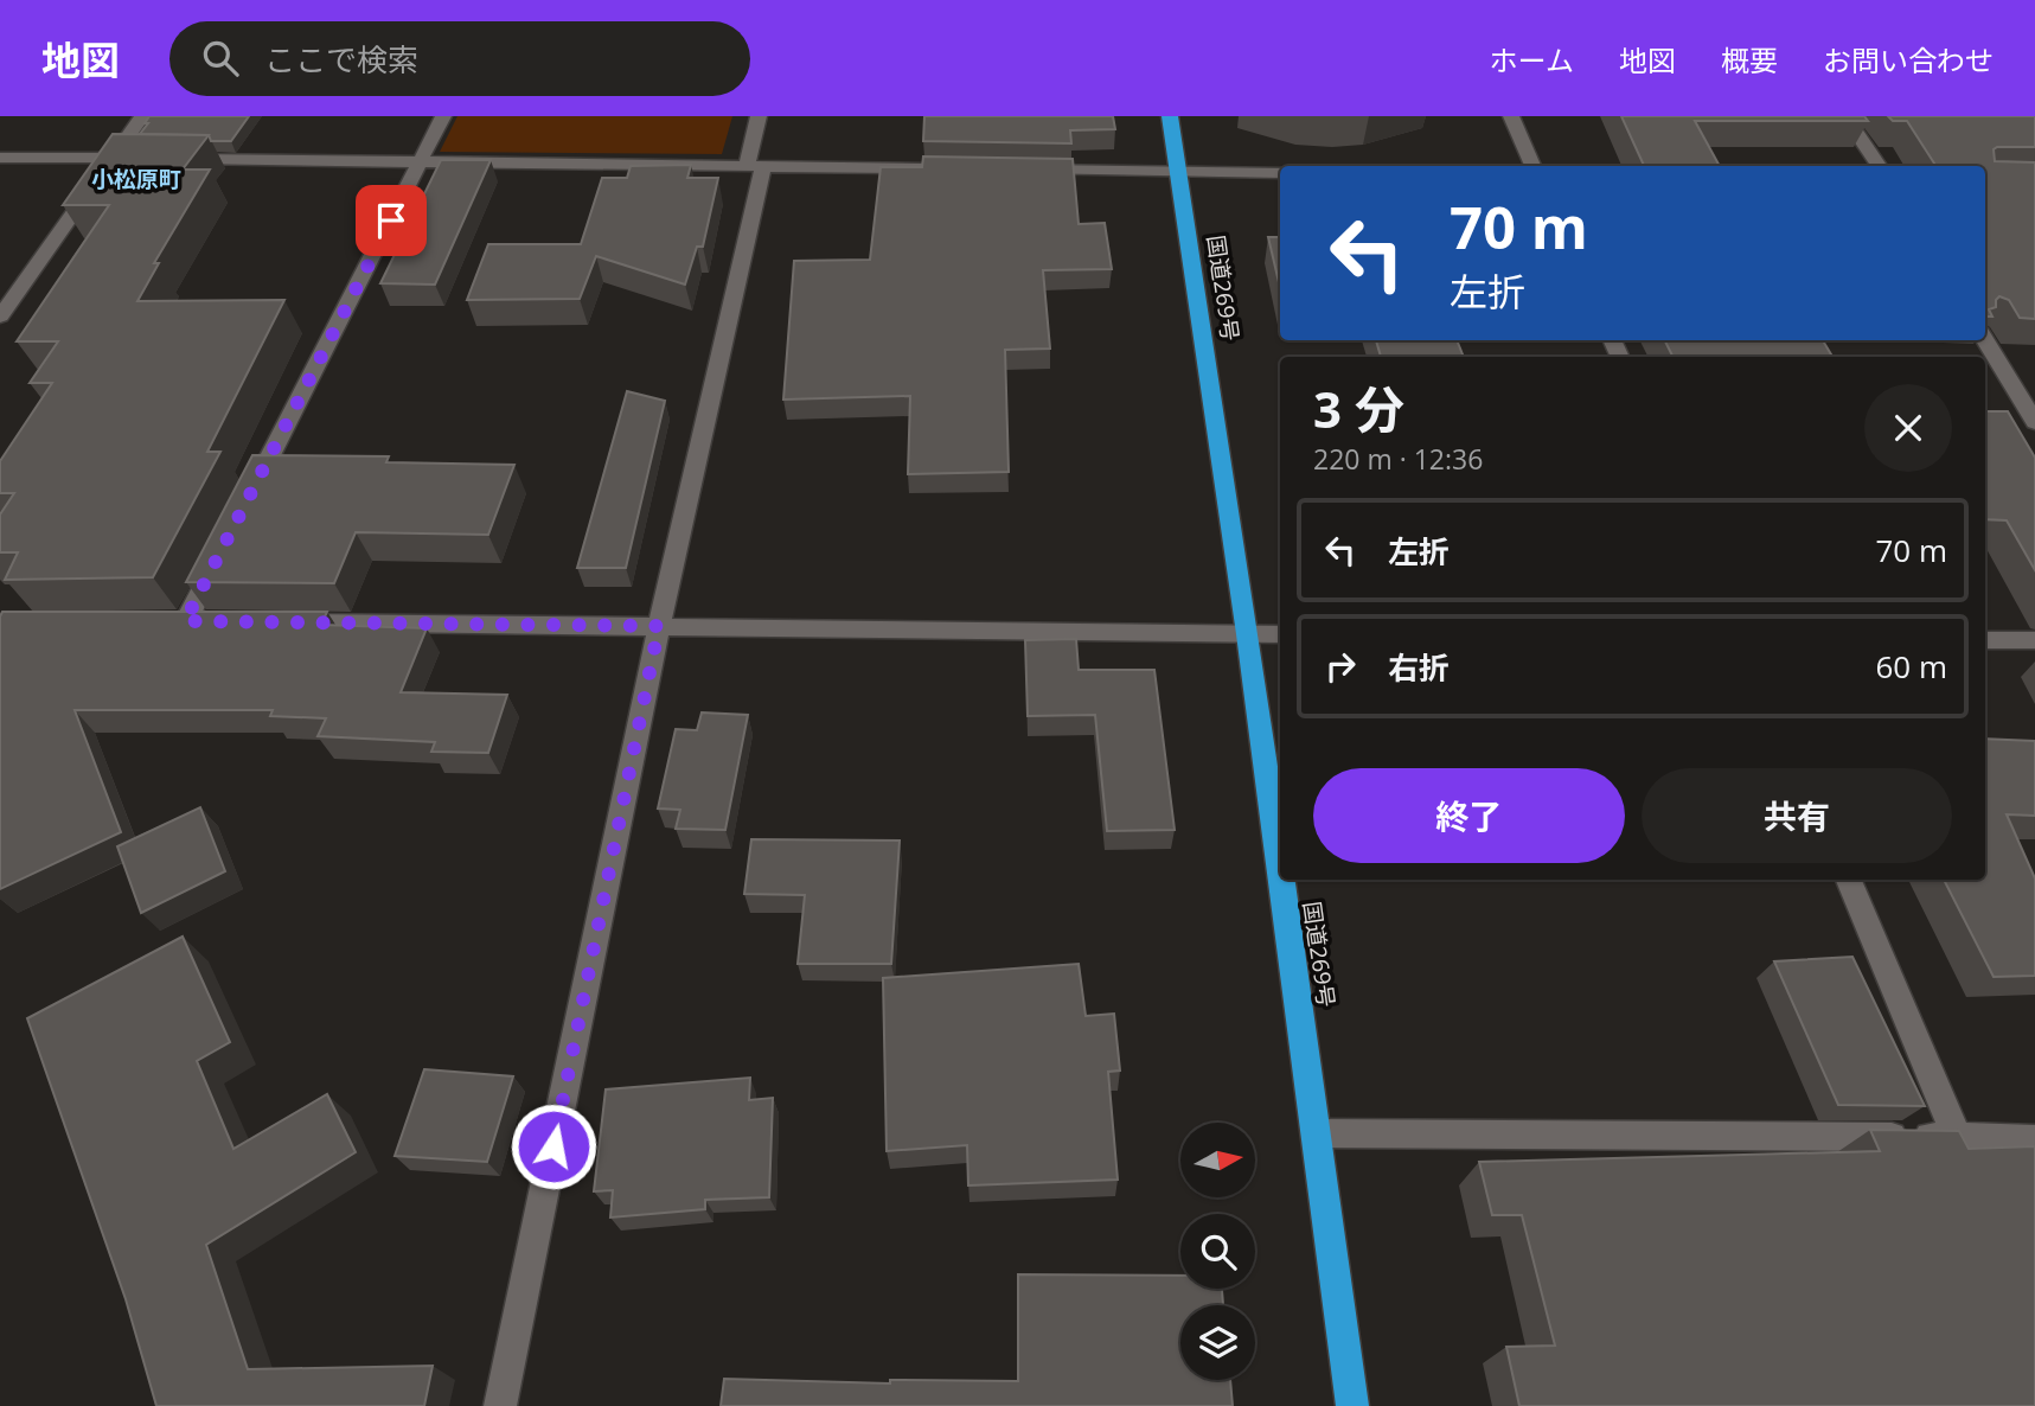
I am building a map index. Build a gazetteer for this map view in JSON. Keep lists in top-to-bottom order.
{
  "streets": {
    "highway": ["国道269号"]
  },
  "districts": ["小松原町"],
  "north": "right",
  "page": {
    "header": "地図",
    "search": "ここで検索",
    "nav": [
      "ホーム",
      "地図",
      "概要",
      "お問い合わせ"
    ],
    "turn": ["70 m", "左折"],
    "heading": ["3 分", "220 m · 12:36"],
    "list": [
      {
        "name": "左折",
        "value": "70 m"
      },
      {
        "name": "右折",
        "value": "60 m"
      }
    ],
    "buttons": ["終了", "共有"]
  }
}
